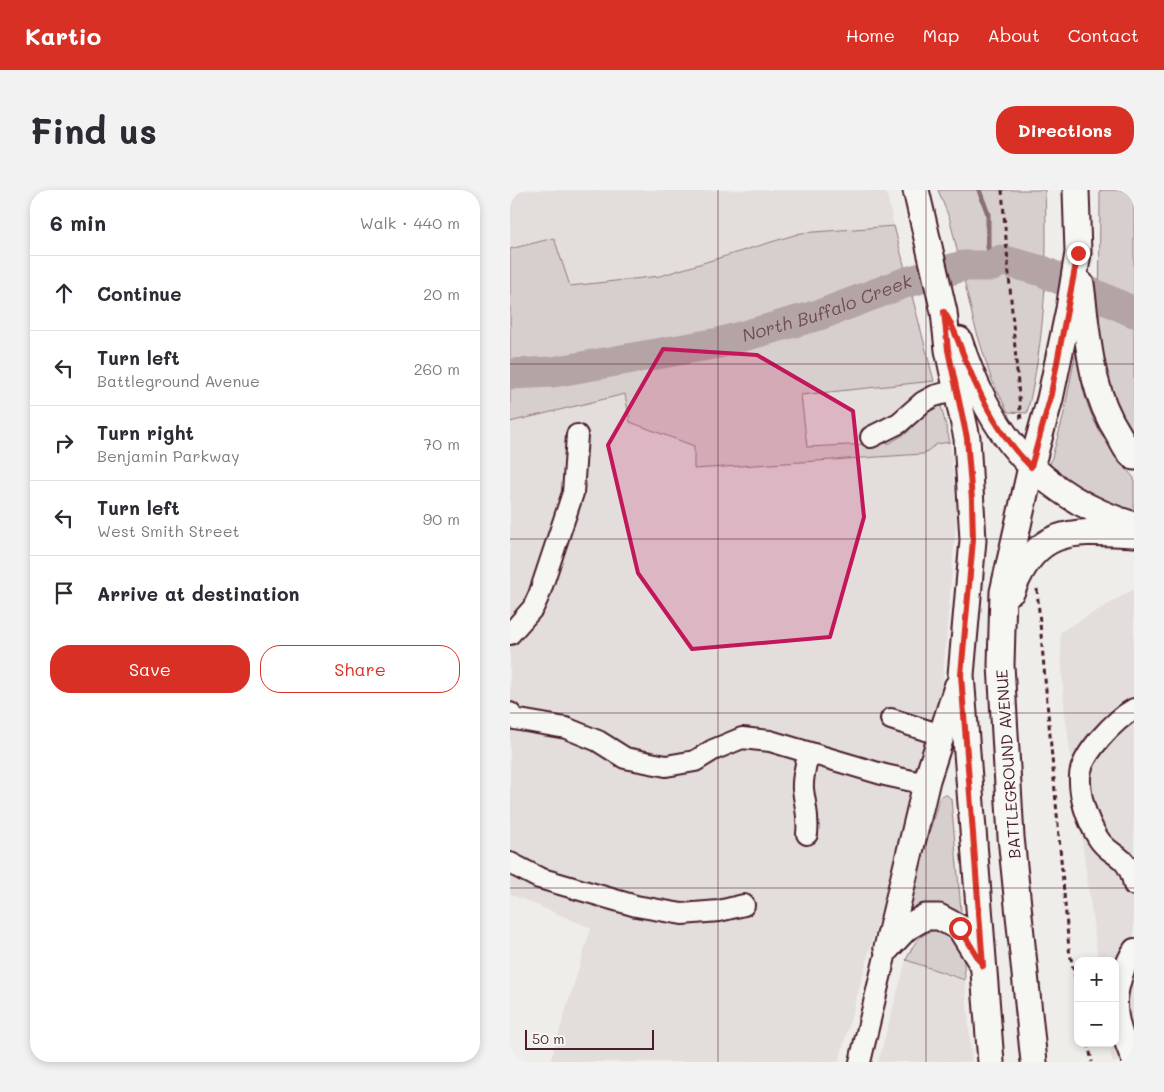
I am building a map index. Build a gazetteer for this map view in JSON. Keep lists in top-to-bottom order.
{
  "streets": {
    "main road": ["BATTLEGROUND AVENUE"]
  },
  "water": ["North Buffalo Creek"],
  "scale_bar": "50 m",
  "page": {
    "header": "Kartio",
    "nav": [
      "Home",
      "Map",
      "About",
      "Contact"
    ],
    "buttons": [
      "Directions",
      ["Save", "Share"]
    ],
    "title": "Find us",
    "heading": ["6 min", "Walk · 440 m"],
    "list": [
      ["Continue", "20 m"],
      ["Turn left", "Battleground Avenue", "260 m"],
      ["Turn right", "Benjamin Parkway", "70 m"],
      ["Turn left", "West Smith Street", "90 m"],
      "Arrive at destination"
    ],
    "map_buttons": ["+", "−"],
    "scale": "50 m"
  }
}
